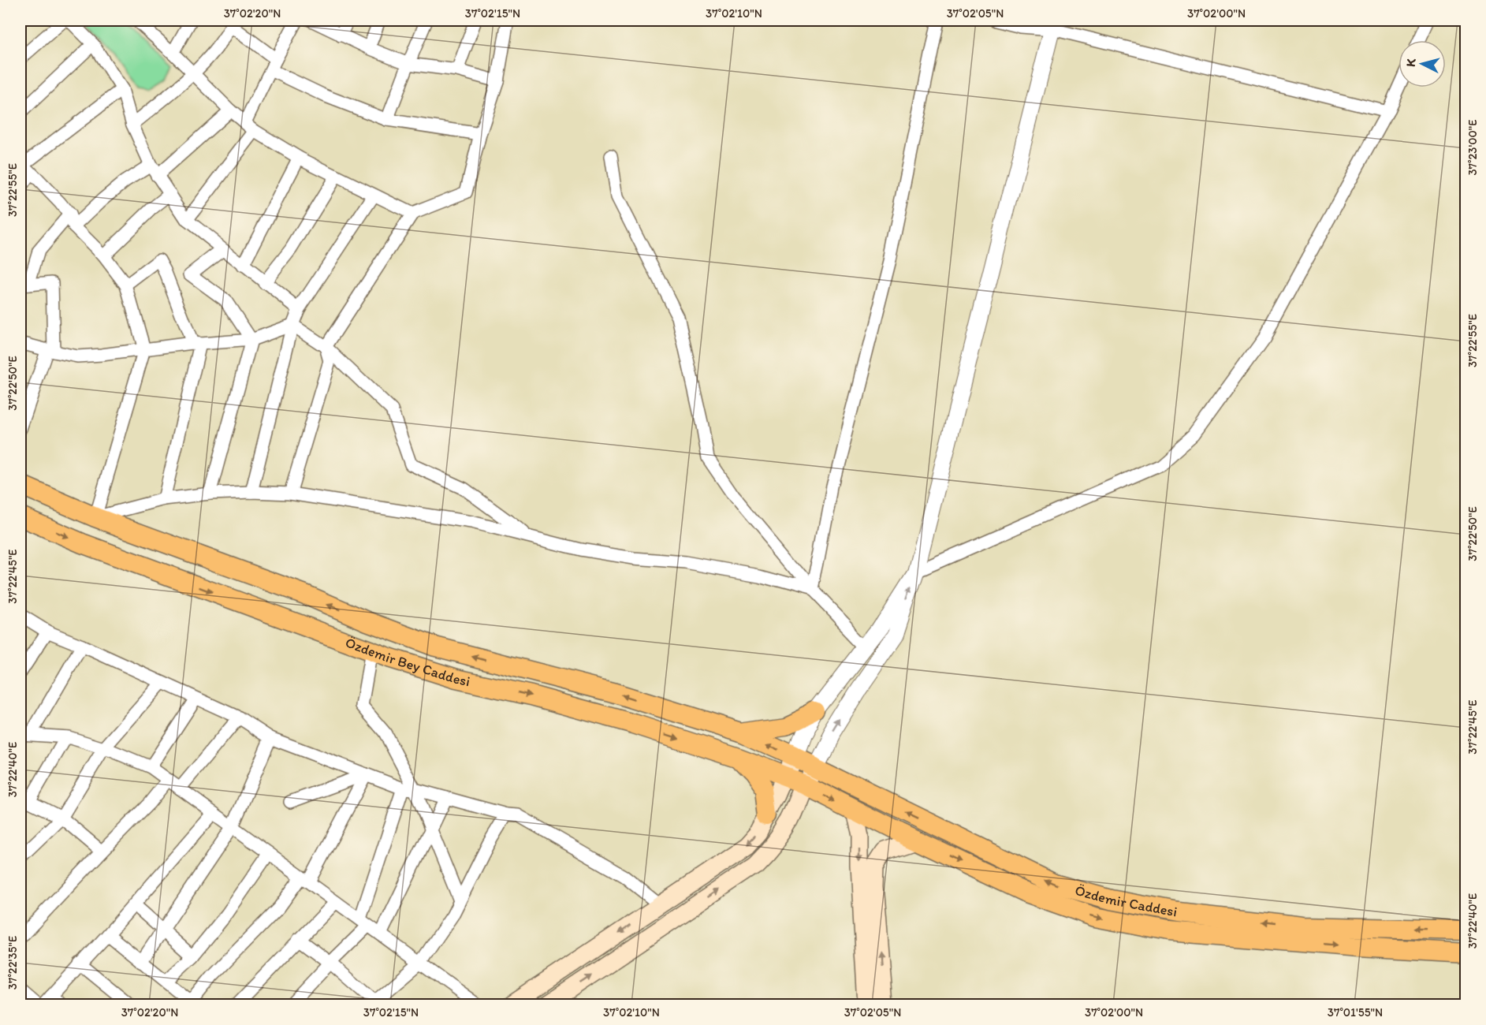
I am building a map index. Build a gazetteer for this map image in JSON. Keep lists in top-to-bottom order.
{
  "streets": {
    "main road": ["Özdemir Bey Caddesi", "Özdemir Caddesi"]
  },
  "crossings": [
    ["Özdemir Bey Caddesi", "Özdemir Caddesi"]
  ],
  "one_way": ["Özdemir Bey Caddesi"],
  "north": "left",
  "coordinates": [
    "37°02'20\"N",
    "37°02'15\"N",
    "37°02'10\"N",
    "37°02'05\"N",
    "37°02'00\"N",
    "37°23'00\"E",
    "37°22'55\"E",
    "37°22'50\"E",
    "37°22'45\"E",
    "37°22'40\"E",
    "37°22'35\"E",
    "37°01'55\"N"
  ]
}
